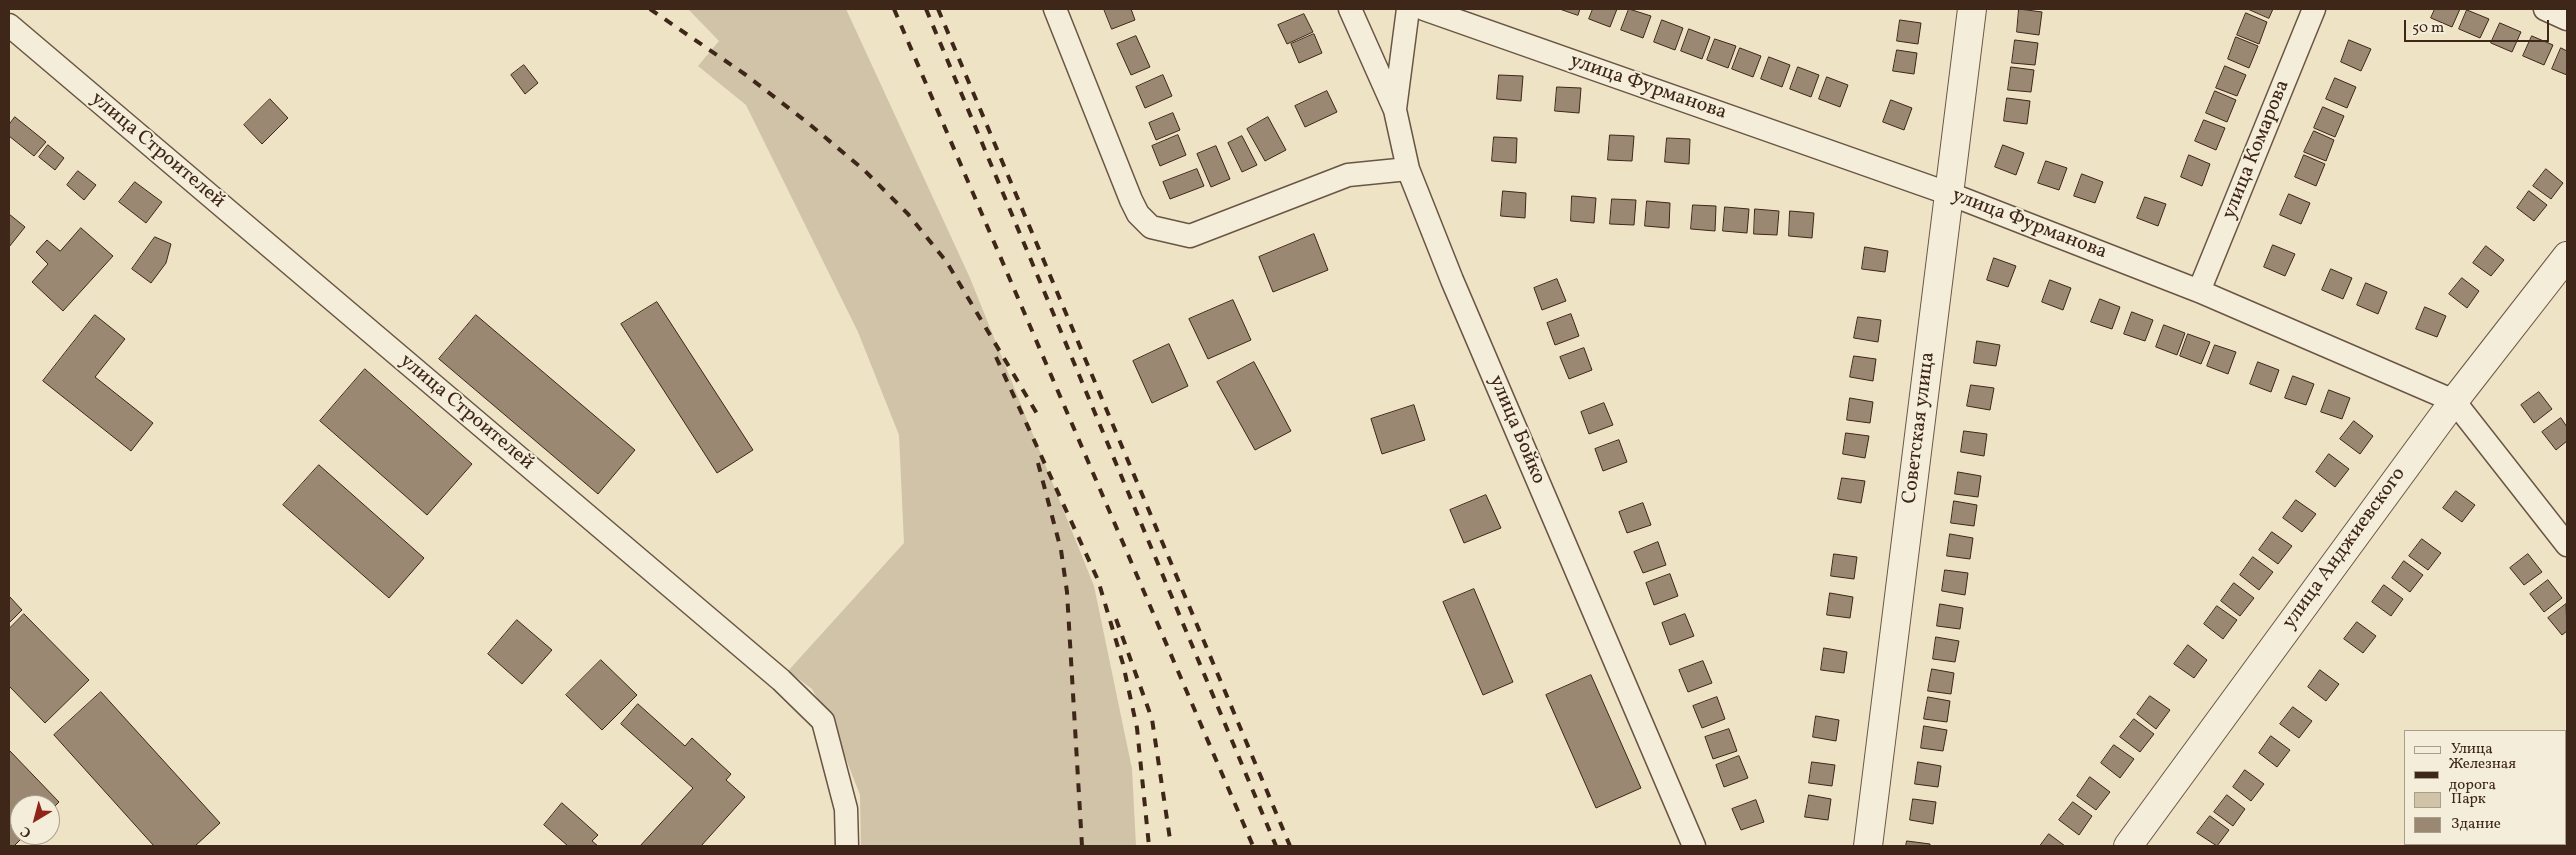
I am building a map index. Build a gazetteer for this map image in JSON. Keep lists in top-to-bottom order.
{
  "streets": {
    "street": [
      "улица Фурманова",
      "улица Комарова",
      "улица Строителей",
      "Советская улица",
      "улица Бойко",
      "улица Анджиевского"
    ]
  },
  "crossings": [
    ["улица Фурманова", "улица Комарова"],
    ["улица Фурманова", "Советская улица"],
    ["улица Фурманова", "улица Анджиевского"]
  ],
  "legend": [
    "Улица",
    "Железная дорога",
    "Парк",
    "Здание"
  ],
  "scale_bar": "50 m",
  "north": "bottom left"
}
